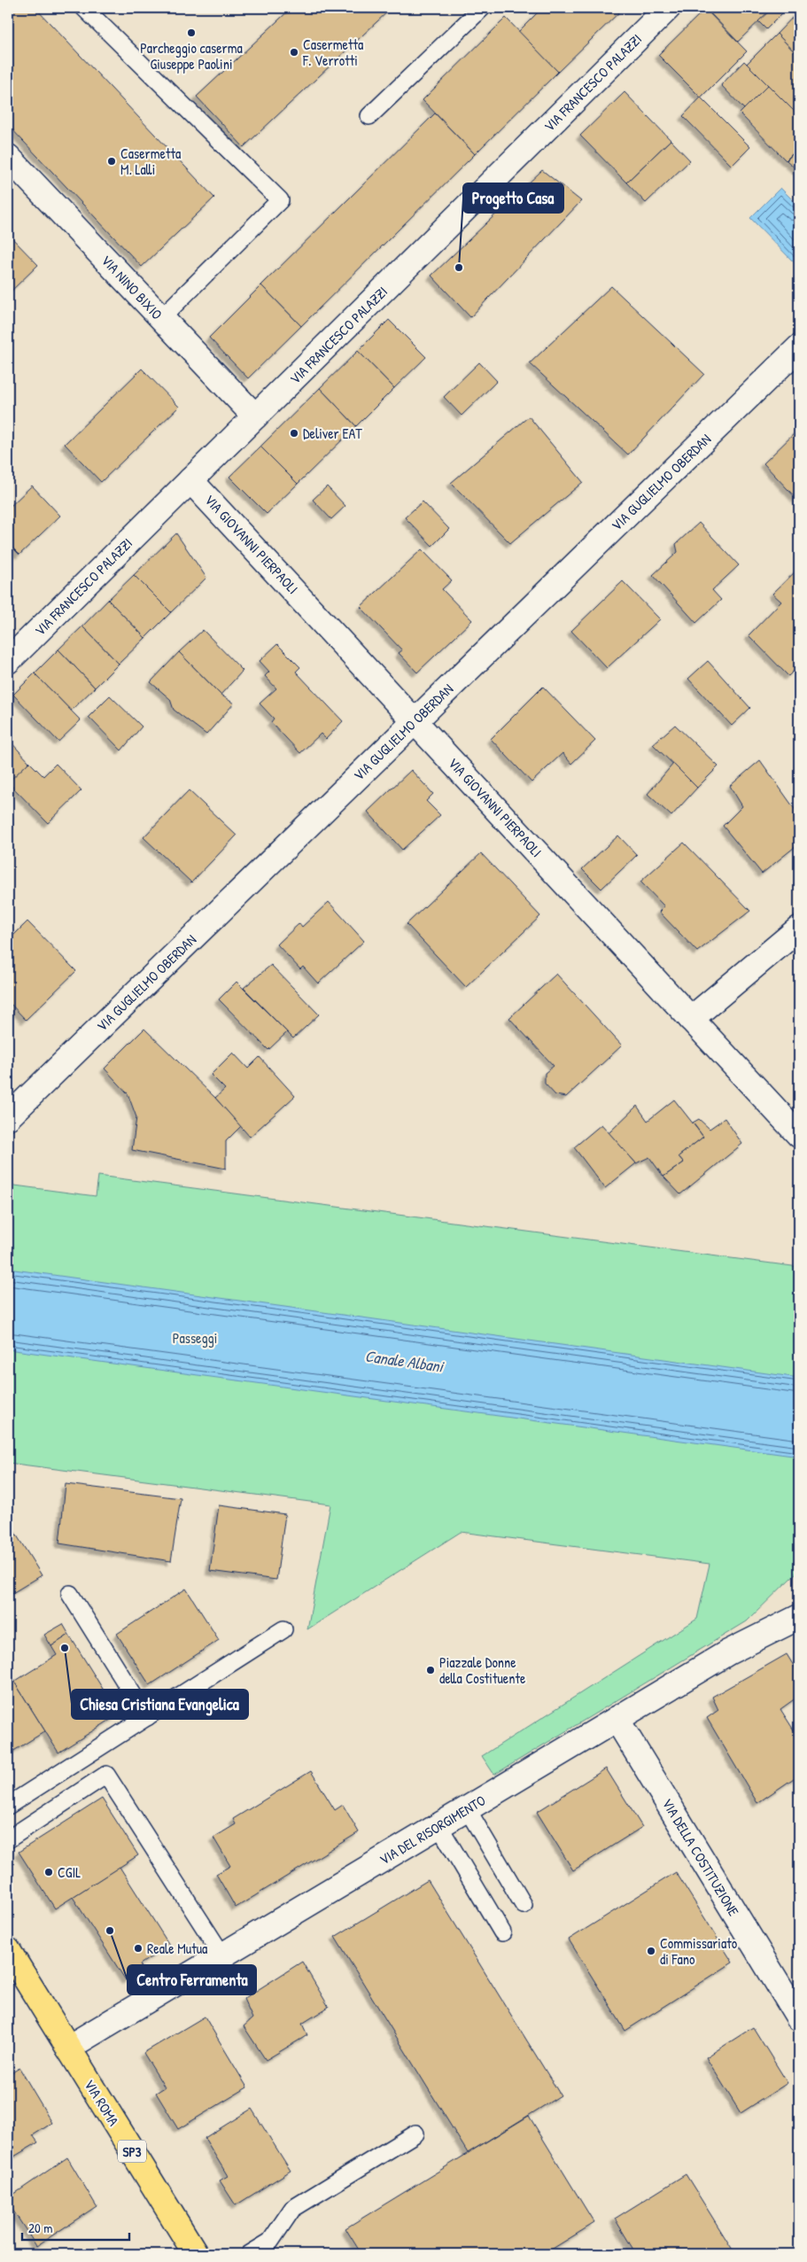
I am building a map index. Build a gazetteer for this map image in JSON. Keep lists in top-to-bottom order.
{
  "streets": {
    "main road": ["VIA ROMA", "SP3"],
    "street": [
      "VIA FRANCESCO PALAZZI",
      "VIA NINO BIXIO",
      "VIA GUGLIELMO OBERDAN",
      "VIA GIOVANNI PIERPAOLI",
      "VIA DEL RISORGIMENTO",
      "VIA DELLA COSTITUZIONE"
    ]
  },
  "crossings": [
    ["VIA FRANCESCO PALAZZI", "VIA NINO BIXIO"],
    ["VIA FRANCESCO PALAZZI", "VIA GIOVANNI PIERPAOLI"],
    ["VIA GUGLIELMO OBERDAN", "VIA GIOVANNI PIERPAOLI"],
    ["VIA DEL RISORGIMENTO", "VIA DELLA COSTITUZIONE"],
    ["VIA DEL RISORGIMENTO", "VIA ROMA"]
  ],
  "water": ["Canale Albani"],
  "parks": ["Passeggi"],
  "places": [
    "Parcheggio caserma Giuseppe Paolini",
    "Casermetta F. Verrotti",
    "Casermetta M. Lalli",
    "Progetto Casa",
    "Deliver EAT",
    "Chiesa Cristiana Evangelica",
    "Piazzale Donne della Costituente",
    "CGIL",
    "Centro Ferramenta",
    "Reale Mutua",
    "Commissariato di Fano"
  ],
  "scale_bar": "20 m"
}
